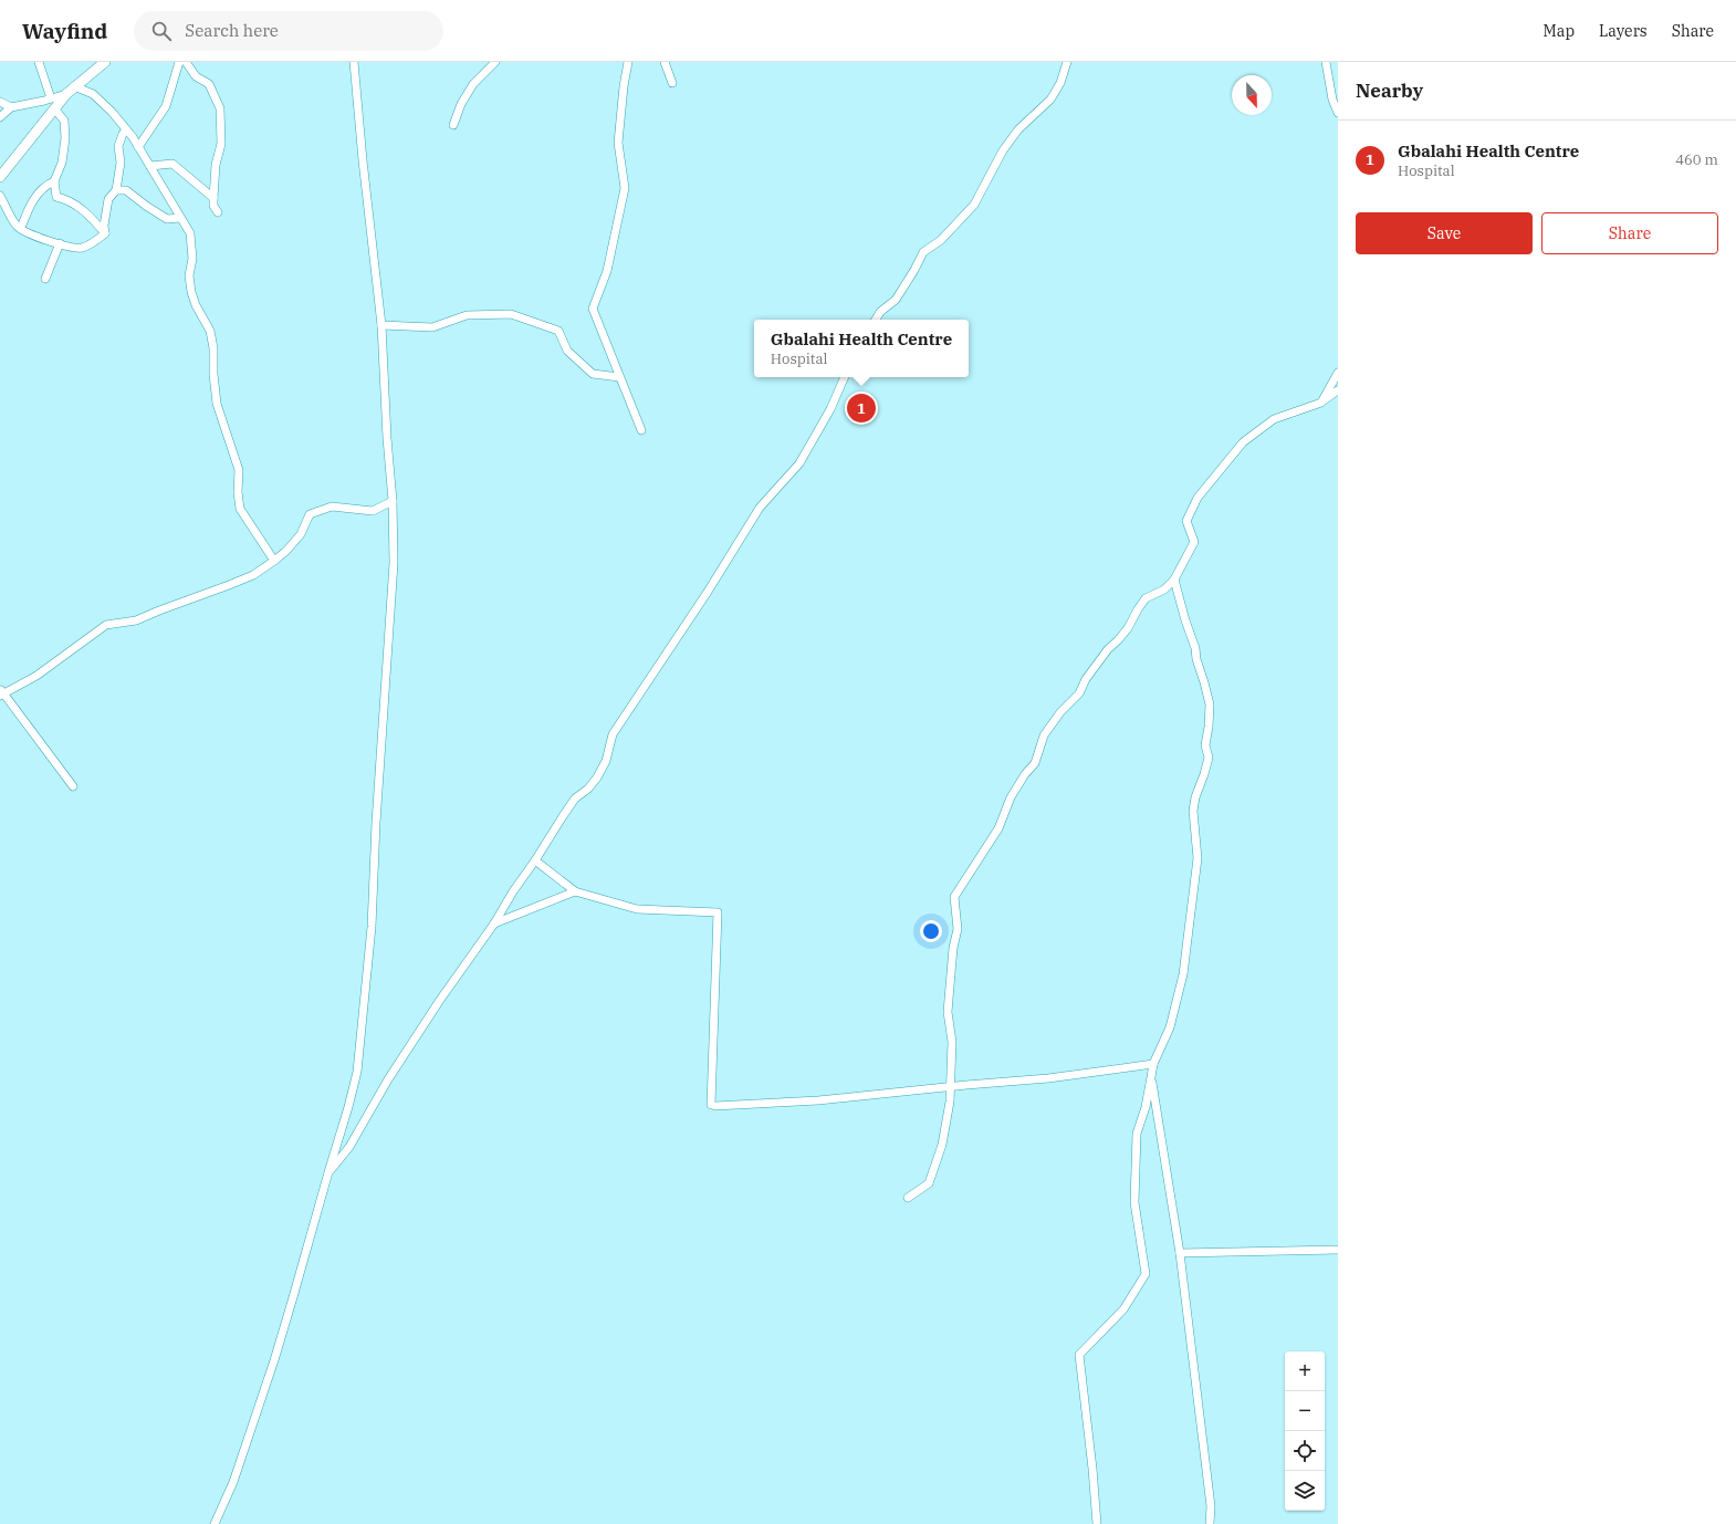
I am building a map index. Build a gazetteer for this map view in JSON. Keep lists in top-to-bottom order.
{
  "north": "bottom",
  "page": {
    "header": "Wayfind",
    "search": "Search here",
    "nav": ["Map", "Layers", "Share"],
    "heading": "Nearby",
    "list": [
      {
        "mark": "1",
        "name": "Gbalahi Health Centre",
        "note": "Hospital",
        "value": "460 m"
      }
    ],
    "buttons": ["Save", "Share"],
    "popup": ["Gbalahi Health Centre", "Hospital"],
    "pins": "1",
    "map_buttons": ["+", "−"]
  }
}
